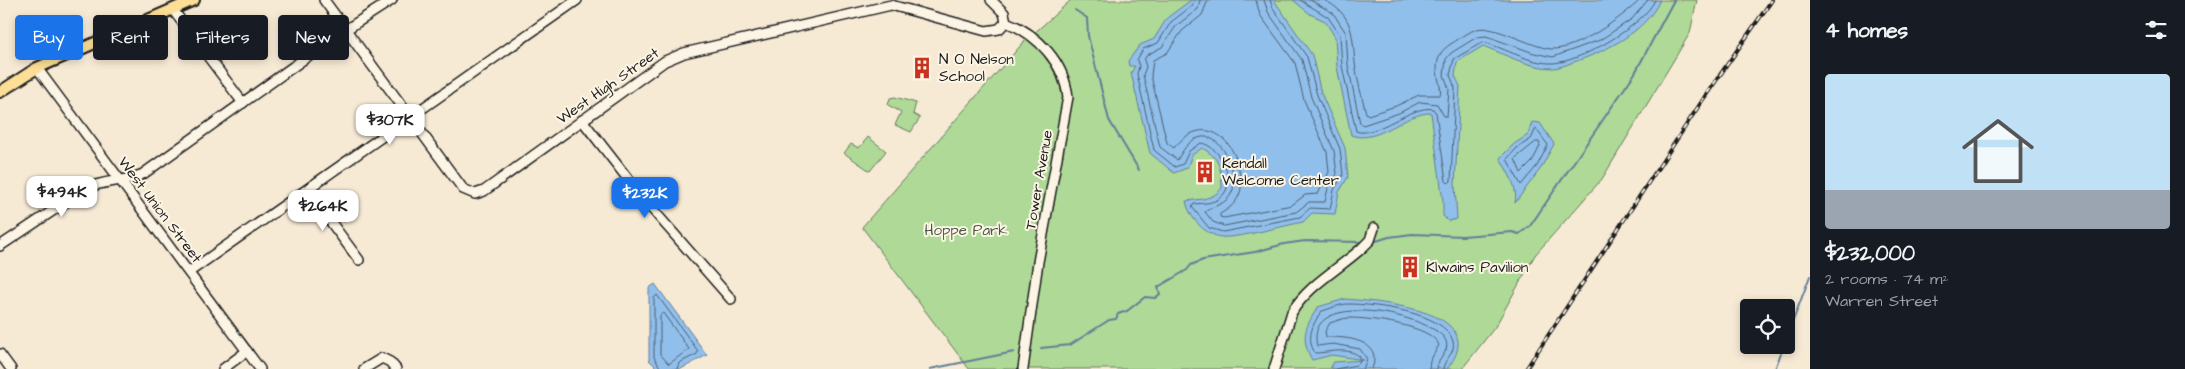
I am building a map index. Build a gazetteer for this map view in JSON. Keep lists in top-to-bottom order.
{
  "streets": {
    "street": ["West High Street", "Tower Avenue", "West Union Street"]
  },
  "crossings": [
    ["West High Street", "Tower Avenue"]
  ],
  "parks": ["Hoppe Park"],
  "places": {
    "building": ["N O Nelson School", "Kendall Welcome Center", "Klwains Pavilion"]
  },
  "page": {
    "heading": "4 homes",
    "chip": [
      "Buy",
      "Rent",
      "Filters",
      "New"
    ],
    "list": [
      {
        "name": "$232,000",
        "note": "2 rooms · 74 m² · Warren Street"
      }
    ],
    "price": [
      "$307K",
      "$494K",
      "$232K",
      "$264K"
    ]
  }
}
